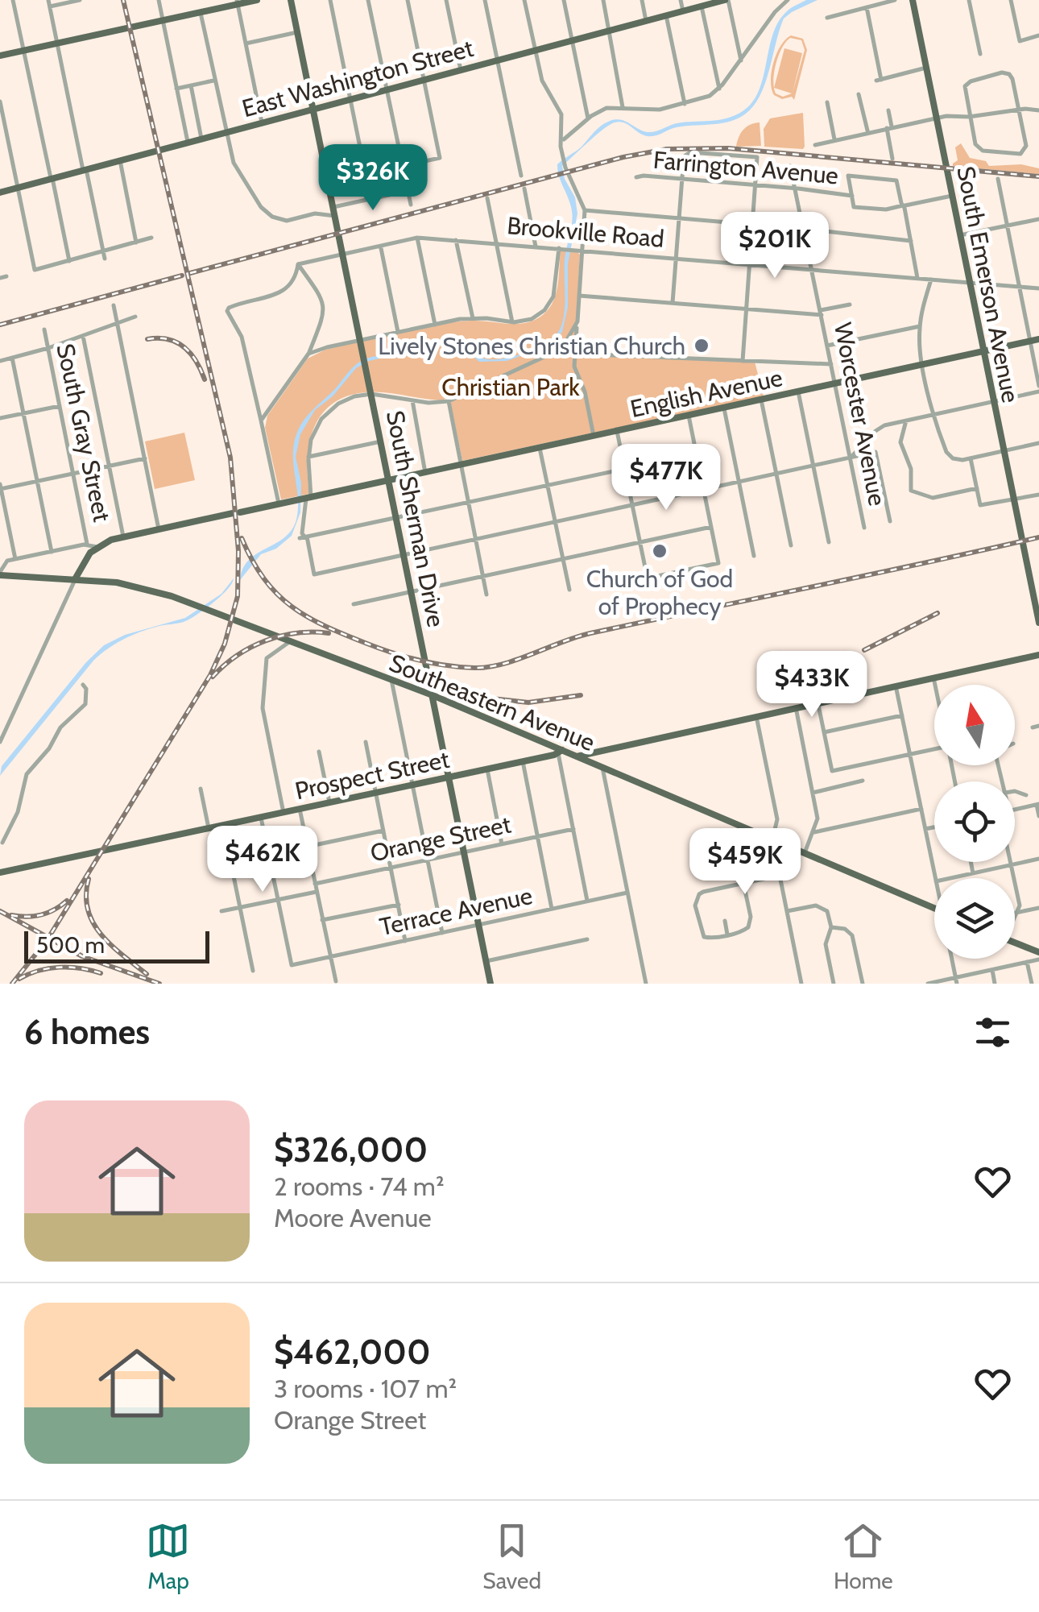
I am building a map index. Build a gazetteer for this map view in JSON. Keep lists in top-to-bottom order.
{
  "streets": {
    "main road": [
      "East Washington Street",
      "South Emerson Avenue",
      "English Avenue",
      "South Sherman Drive",
      "Southeastern Avenue",
      "Prospect Street"
    ],
    "street": [
      "Farrington Avenue",
      "Brookville Road",
      "Worcester Avenue",
      "South Gray Street",
      "Orange Street",
      "Terrace Avenue"
    ]
  },
  "crossings": [
    ["East Washington Street", "South Sherman Drive"],
    ["Farrington Avenue", "Worcester Avenue"],
    ["Brookville Road", "South Emerson Avenue"],
    ["Brookville Road", "Worcester Avenue"],
    ["Brookville Road", "South Sherman Drive"],
    ["South Emerson Avenue", "English Avenue"],
    ["English Avenue", "Worcester Avenue"],
    ["English Avenue", "South Sherman Drive"],
    ["South Sherman Drive", "Southeastern Avenue"],
    ["South Sherman Drive", "Prospect Street"],
    ["South Sherman Drive", "Orange Street"],
    ["South Sherman Drive", "Terrace Avenue"],
    ["Southeastern Avenue", "Prospect Street"]
  ],
  "parks": ["Christian Park"],
  "places": ["Lively Stones Christian Church", "Church of God of Prophecy"],
  "scale_bar": "500 m",
  "north": "top",
  "page": {
    "price": [
      "$326K",
      "$201K",
      "$477K",
      "$433K",
      "$462K",
      "$459K"
    ],
    "scale": "500 m",
    "heading": "6 homes",
    "list": [
      {
        "name": "$326,000",
        "note": "2 rooms · 74 m² · Moore Avenue"
      },
      {
        "name": "$462,000",
        "note": "3 rooms · 107 m² · Orange Street"
      }
    ],
    "tabs": ["Map", "Saved", "Home"]
  }
}
